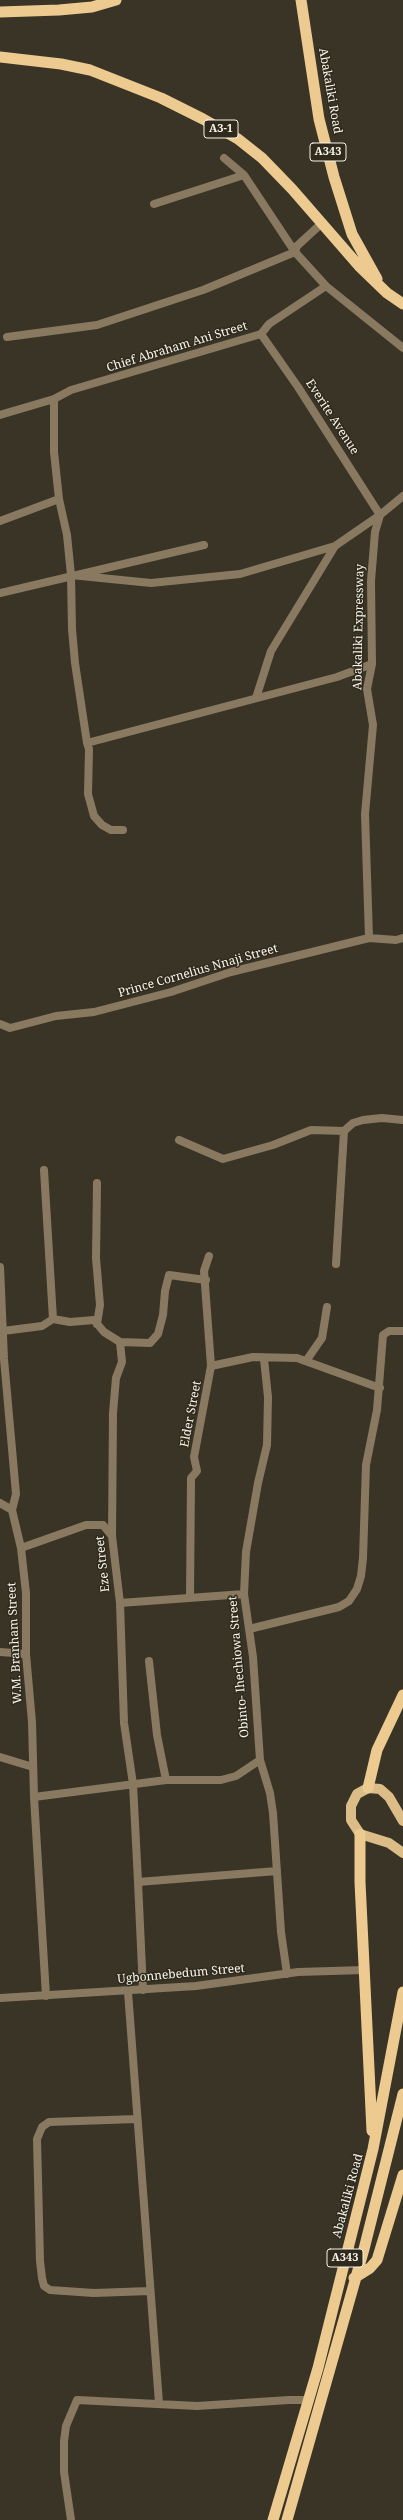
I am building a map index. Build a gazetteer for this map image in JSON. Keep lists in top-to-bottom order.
{
  "streets": {
    "highway": ["Abakaliki Road", "A3-1", "A343"],
    "street": [
      "Chief Abraham Ani Street",
      "Everite Avenue",
      "Abakaliki Expressway",
      "Prince Cornelius Nnaji Street",
      "Elder Street",
      "Eze Street",
      "W.M. Branham Street",
      "Obinto- Ihechiowa Street",
      "Ugbonnebedum Street"
    ]
  },
  "crossings": [
    ["Abakaliki Road", "A3-1"],
    ["Abakaliki Road", "A343"],
    ["A3-1", "A343"],
    ["Chief Abraham Ani Street", "Everite Avenue"],
    ["Everite Avenue", "Abakaliki Expressway"],
    ["Abakaliki Expressway", "Prince Cornelius Nnaji Street"],
    ["Eze Street", "Ugbonnebedum Street"],
    ["W.M. Branham Street", "Ugbonnebedum Street"],
    ["Obinto- Ihechiowa Street", "Ugbonnebedum Street"]
  ]
}
